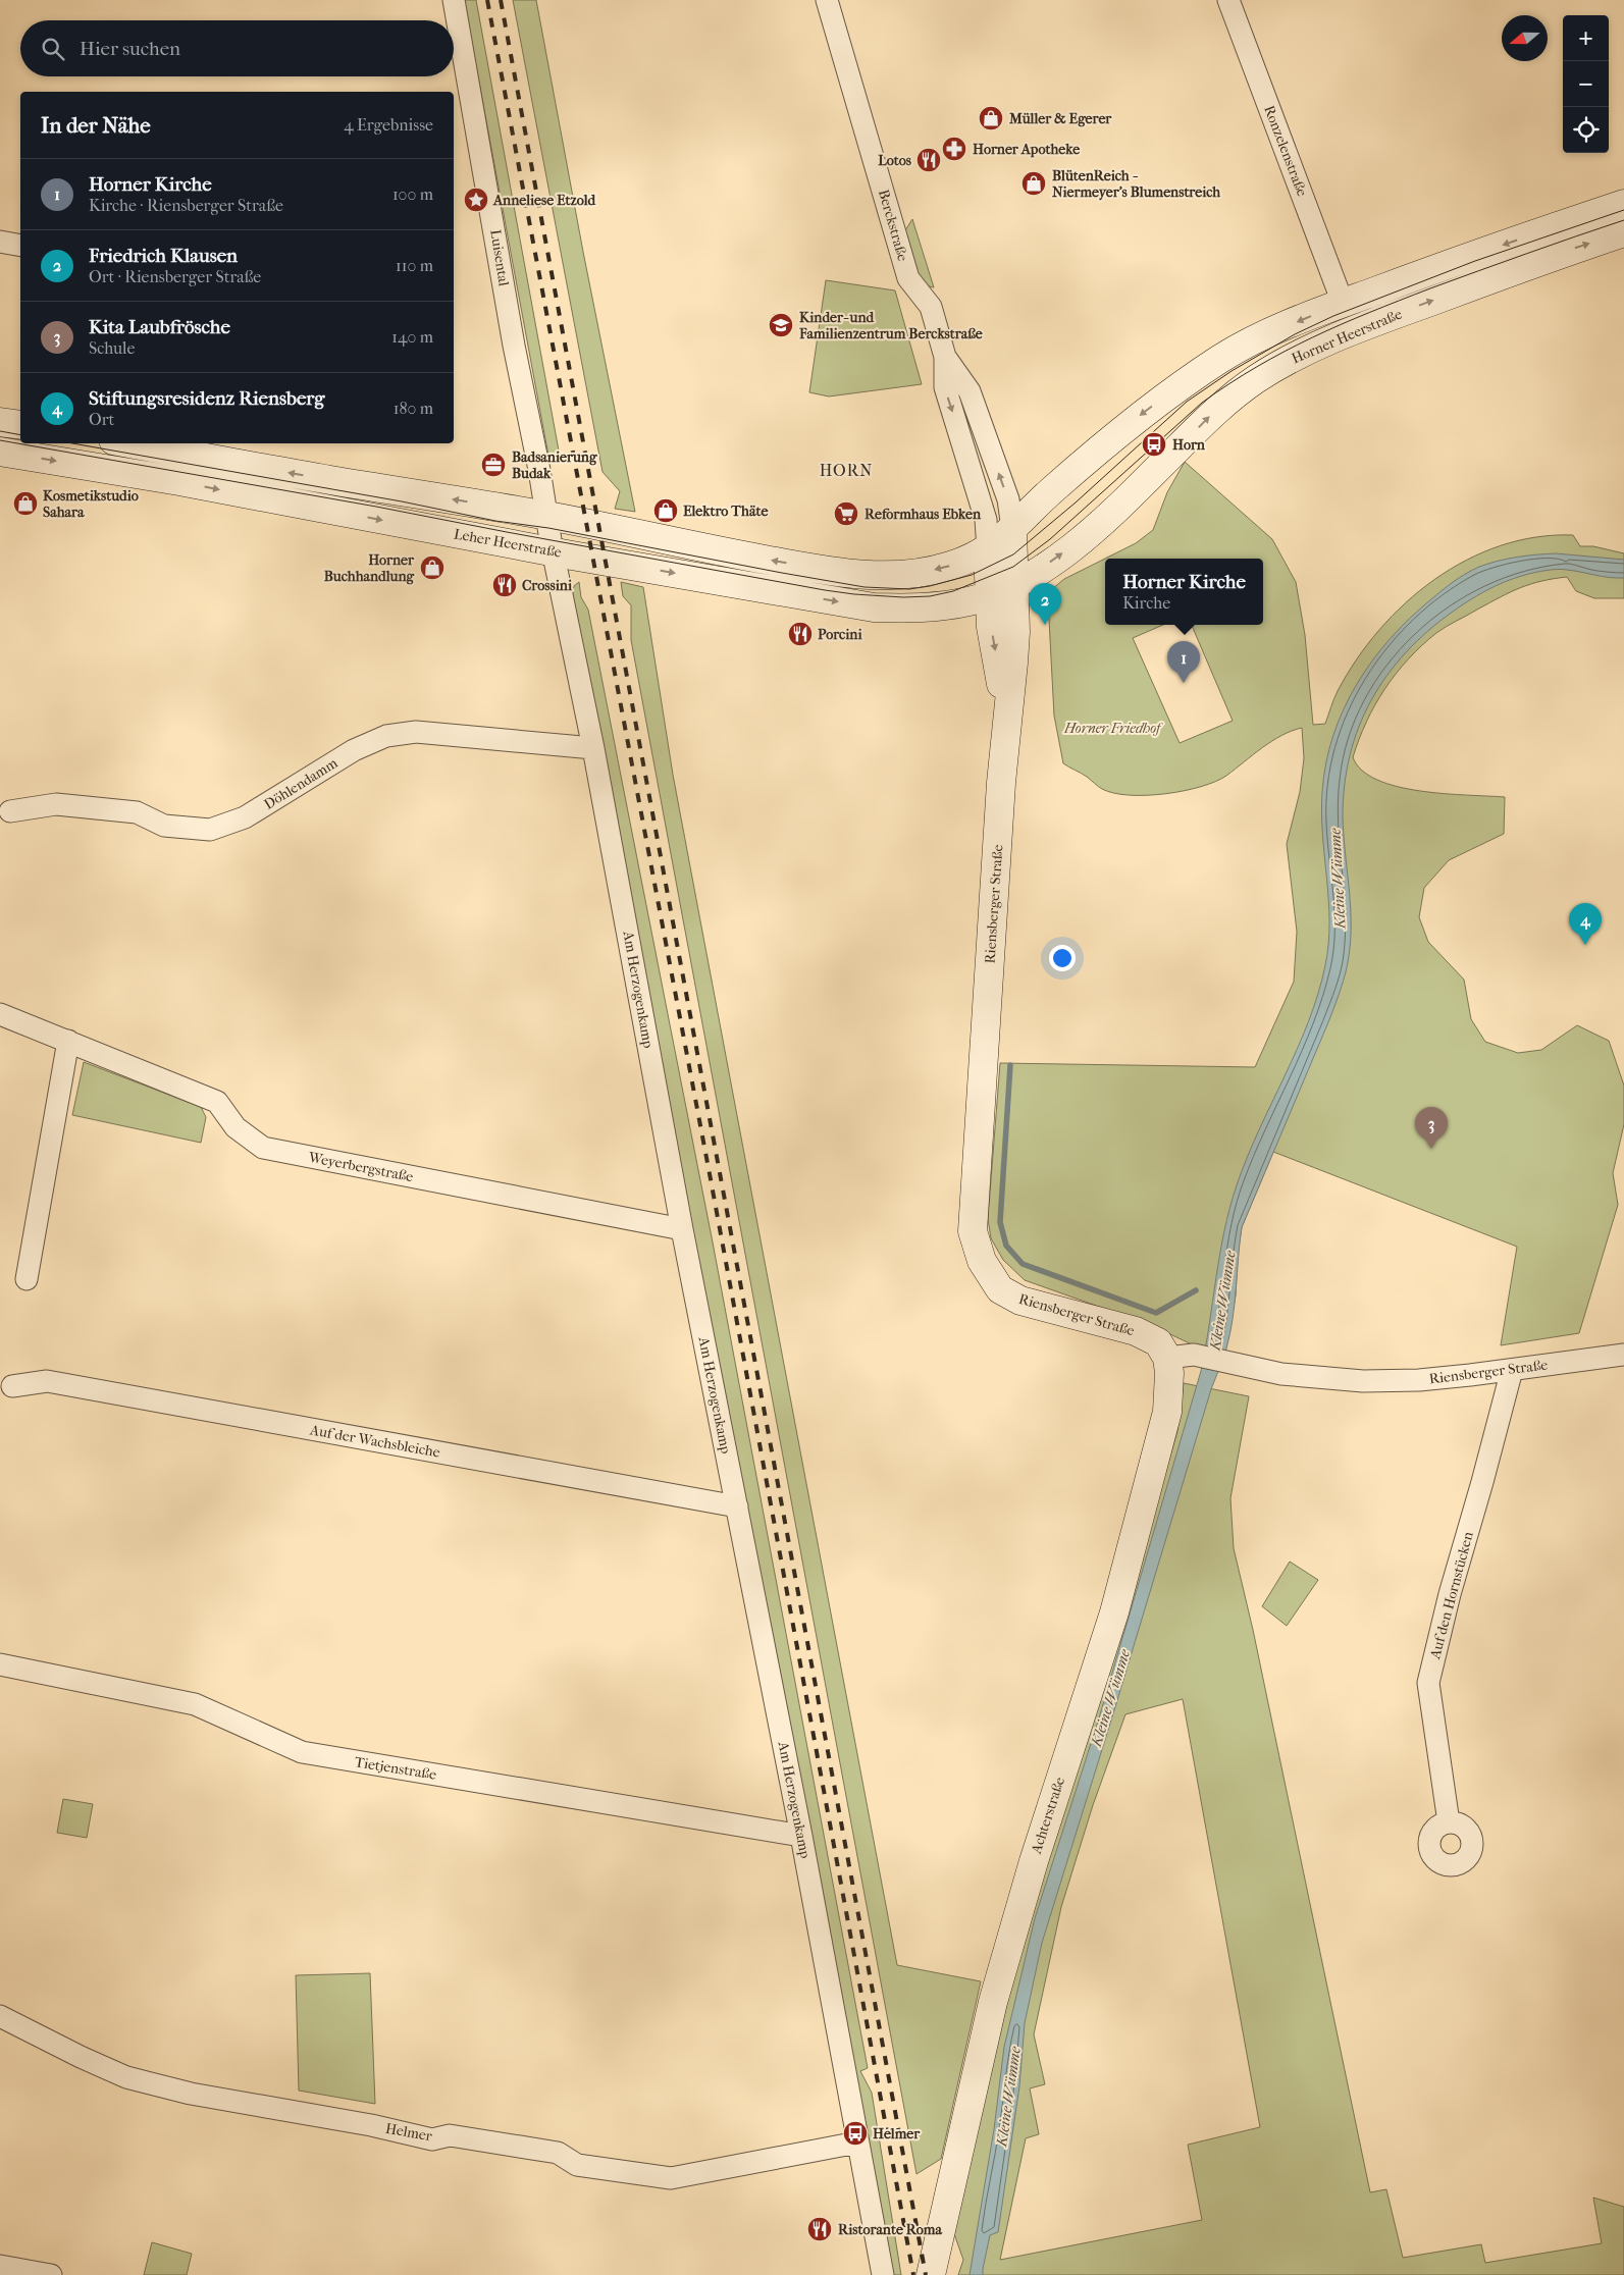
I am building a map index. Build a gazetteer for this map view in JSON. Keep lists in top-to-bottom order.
{
  "streets": {
    "main road": [
      "Horner Heerstraße",
      "Leher Heerstraße",
      "Riensberger Straße",
      "Achterstraße"
    ],
    "street": [
      "Ronzelenstraße",
      "Berckstraße",
      "Luisental",
      "Döhlendamm",
      "Am Herzogenkamp",
      "Weyerbergstraße",
      "Auf der Wachsbleiche",
      "Auf den Hornstücken",
      "Tietjenstraße",
      "Helmer"
    ]
  },
  "crossings": [
    ["Luisental", "Am Herzogenkamp"],
    ["Horner Heerstraße", "Leher Heerstraße"],
    ["Horner Heerstraße", "Riensberger Straße"],
    ["Leher Heerstraße", "Riensberger Straße"],
    ["Leher Heerstraße", "Am Herzogenkamp"],
    ["Döhlendamm", "Am Herzogenkamp"],
    ["Riensberger Straße", "Auf den Hornstücken"],
    ["Riensberger Straße", "Achterstraße"],
    ["Am Herzogenkamp", "Weyerbergstraße"],
    ["Am Herzogenkamp", "Auf der Wachsbleiche"],
    ["Am Herzogenkamp", "Tietjenstraße"],
    ["Am Herzogenkamp", "Helmer"]
  ],
  "districts": ["HORN"],
  "water": ["Kleine Wümme"],
  "parks": ["Horner Friedhof"],
  "places": {
    "shop": [
      "Müller & Egerer",
      "BlütenReich - Niermeyer's Blumenstreich",
      "Kosmetikstudio Sahara",
      "Elektro Thäte",
      "Horner Buchhandlung"
    ],
    "pharmacy": ["Horner Apotheke"],
    "restaurant": [
      "Lotos",
      "Crossini",
      "Porcini",
      "Ristorante Roma"
    ],
    "place": ["Anneliese Etzold"],
    "school or university": ["Kinder- und Familienzentrum Berckstraße"],
    "bus stop": ["Horn", "Helmer"],
    "office": ["Badsanierung Budak"],
    "supermarket": ["Reformhaus Ebken"]
  },
  "north": "left",
  "page": {
    "map_buttons": ["+", "−"],
    "search": "Hier suchen",
    "heading": ["In der Nähe", "4 Ergebnisse"],
    "list": [
      {
        "mark": "1",
        "name": "Horner Kirche",
        "note": "Kirche · Riensberger Straße",
        "value": "100 m"
      },
      {
        "mark": "2",
        "name": "Friedrich Klausen",
        "note": "Ort · Riensberger Straße",
        "value": "110 m"
      },
      {
        "mark": "3",
        "name": "Kita Laubfrösche",
        "note": "Schule",
        "value": "140 m"
      },
      {
        "mark": "4",
        "name": "Stiftungsresidenz Riensberg",
        "note": "Ort",
        "value": "180 m"
      }
    ],
    "popup": ["Horner Kirche", "Kirche"],
    "pins": [
      "2",
      "1",
      "4",
      "3"
    ]
  }
}
